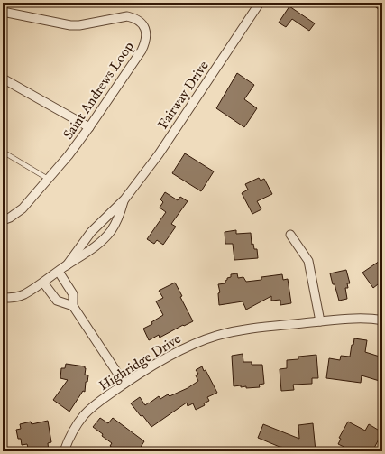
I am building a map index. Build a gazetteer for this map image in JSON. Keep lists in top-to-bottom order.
{
  "streets": {
    "street": ["Saint Andrews Loop", "Fairway Drive", "Highridge Drive"]
  }
}
